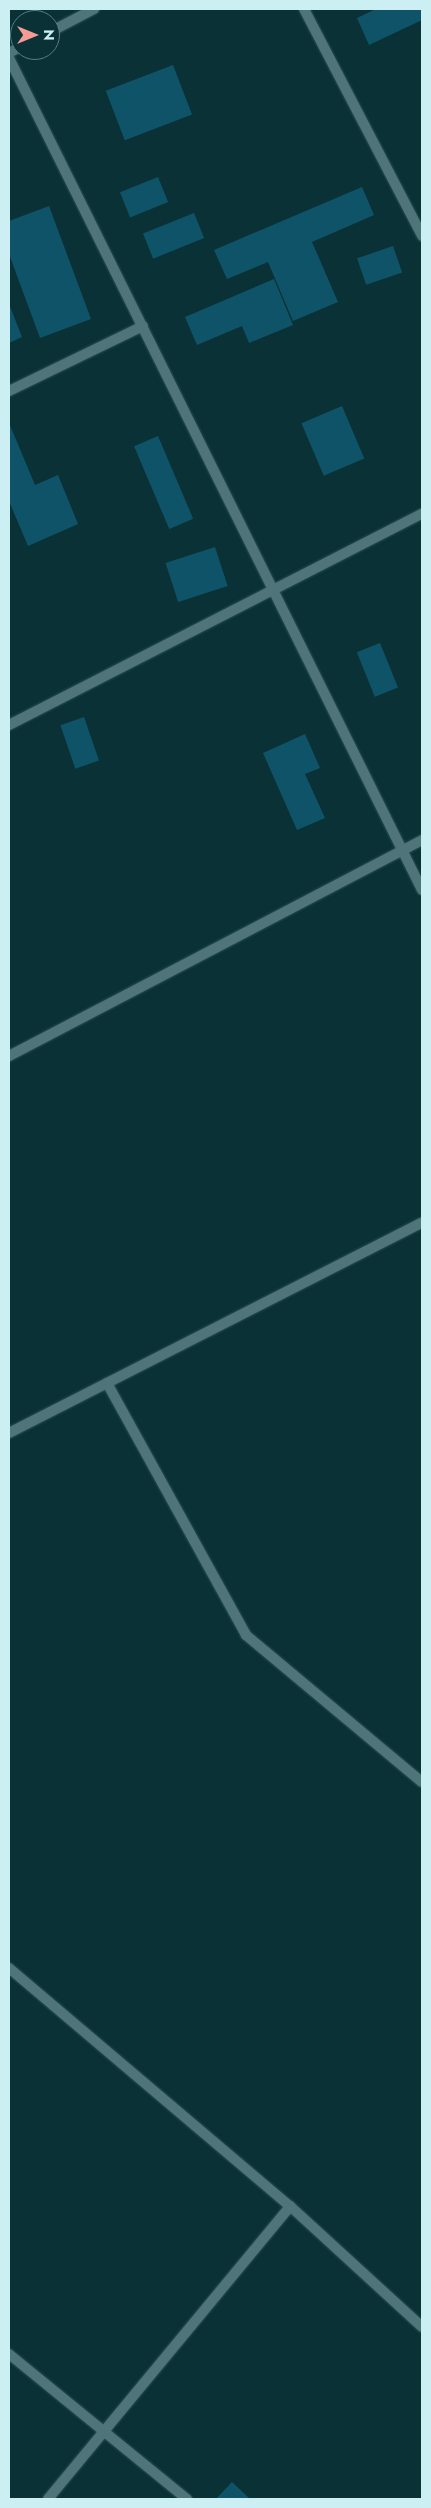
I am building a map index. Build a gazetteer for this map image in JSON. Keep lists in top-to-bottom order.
{
  "north": "right"
}
